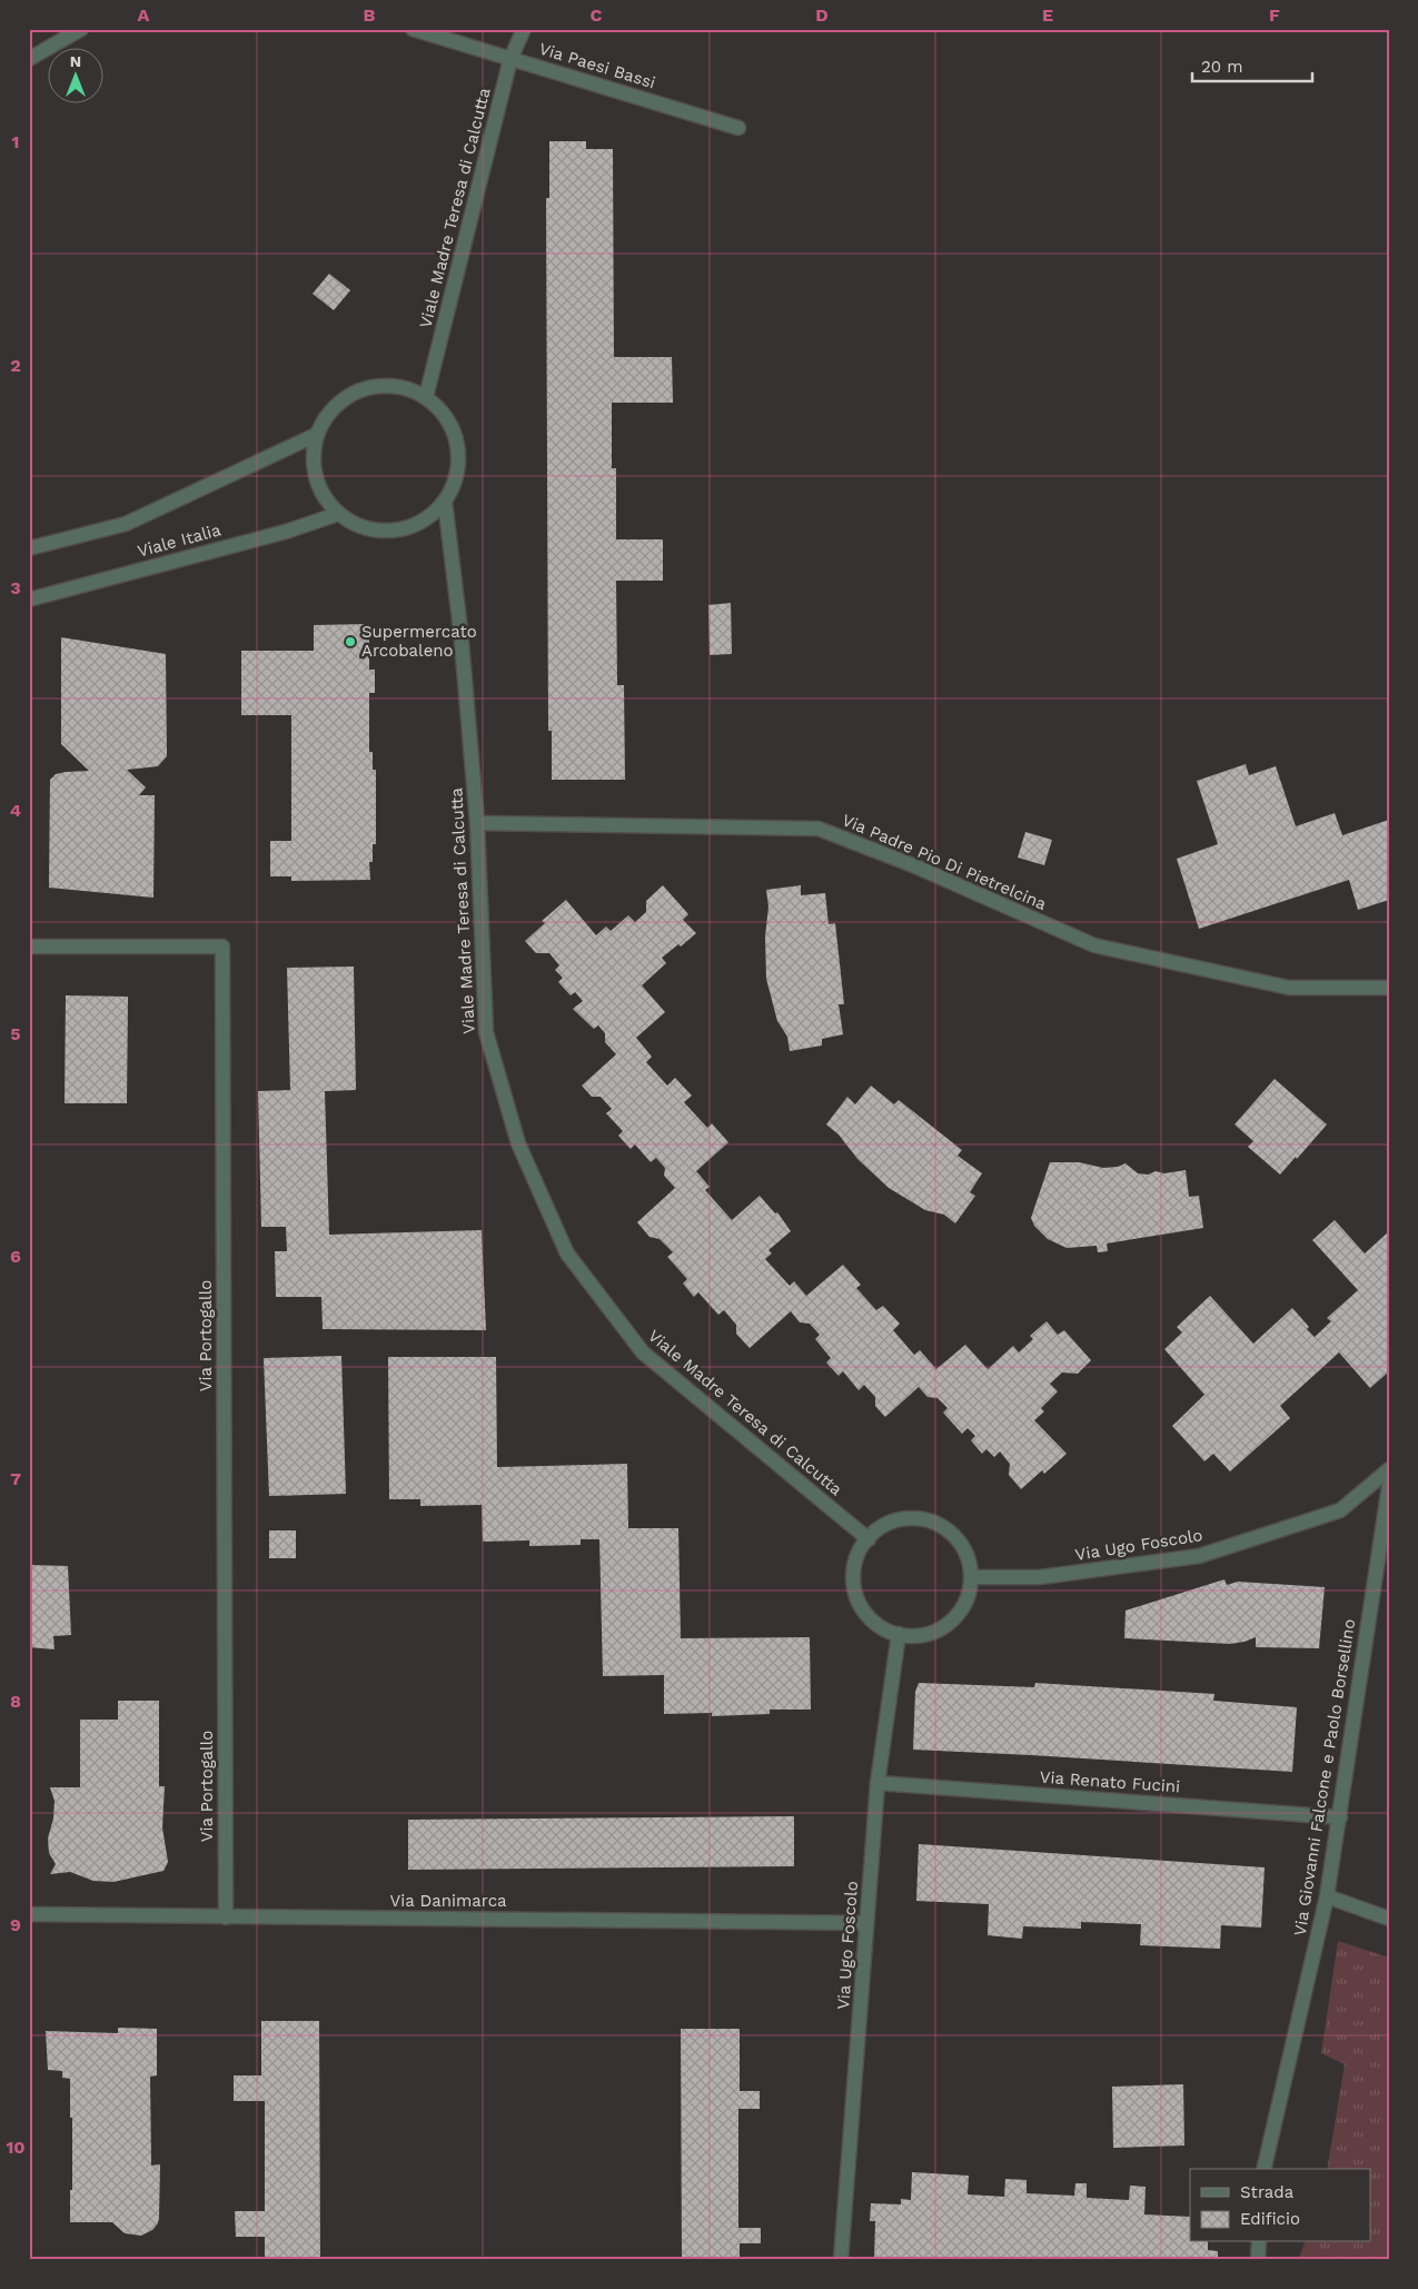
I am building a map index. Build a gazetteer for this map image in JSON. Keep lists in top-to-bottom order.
{
  "streets": {
    "street": [
      "Via Paesi Bassi",
      "Viale Madre Teresa di Calcutta",
      "Viale Italia",
      "Via Padre Pio Di Pietrelcina",
      "Via Portogallo",
      "Via Ugo Foscolo",
      "Via Giovanni Falcone e Paolo Borsellino",
      "Via Renato Fucini",
      "Via Danimarca"
    ]
  },
  "crossings": [
    ["Via Paesi Bassi", "Viale Madre Teresa di Calcutta"],
    ["Viale Madre Teresa di Calcutta", "Viale Italia"],
    ["Viale Madre Teresa di Calcutta", "Via Padre Pio Di Pietrelcina"],
    ["Viale Madre Teresa di Calcutta", "Via Ugo Foscolo"],
    ["Via Portogallo", "Via Danimarca"],
    ["Via Ugo Foscolo", "Via Renato Fucini"],
    ["Via Ugo Foscolo", "Via Danimarca"],
    ["Via Giovanni Falcone e Paolo Borsellino", "Via Renato Fucini"]
  ],
  "places": ["Supermercato Arcobaleno"],
  "legend": ["Strada", "Edificio"],
  "scale_bar": "20 m",
  "north": "top",
  "grid": {
    "columns": [
      "A",
      "B",
      "C",
      "D",
      "E",
      "F"
    ],
    "rows": [
      "1",
      "2",
      "3",
      "4",
      "5",
      "6",
      "7",
      "8",
      "9",
      "10"
    ]
  }
}
